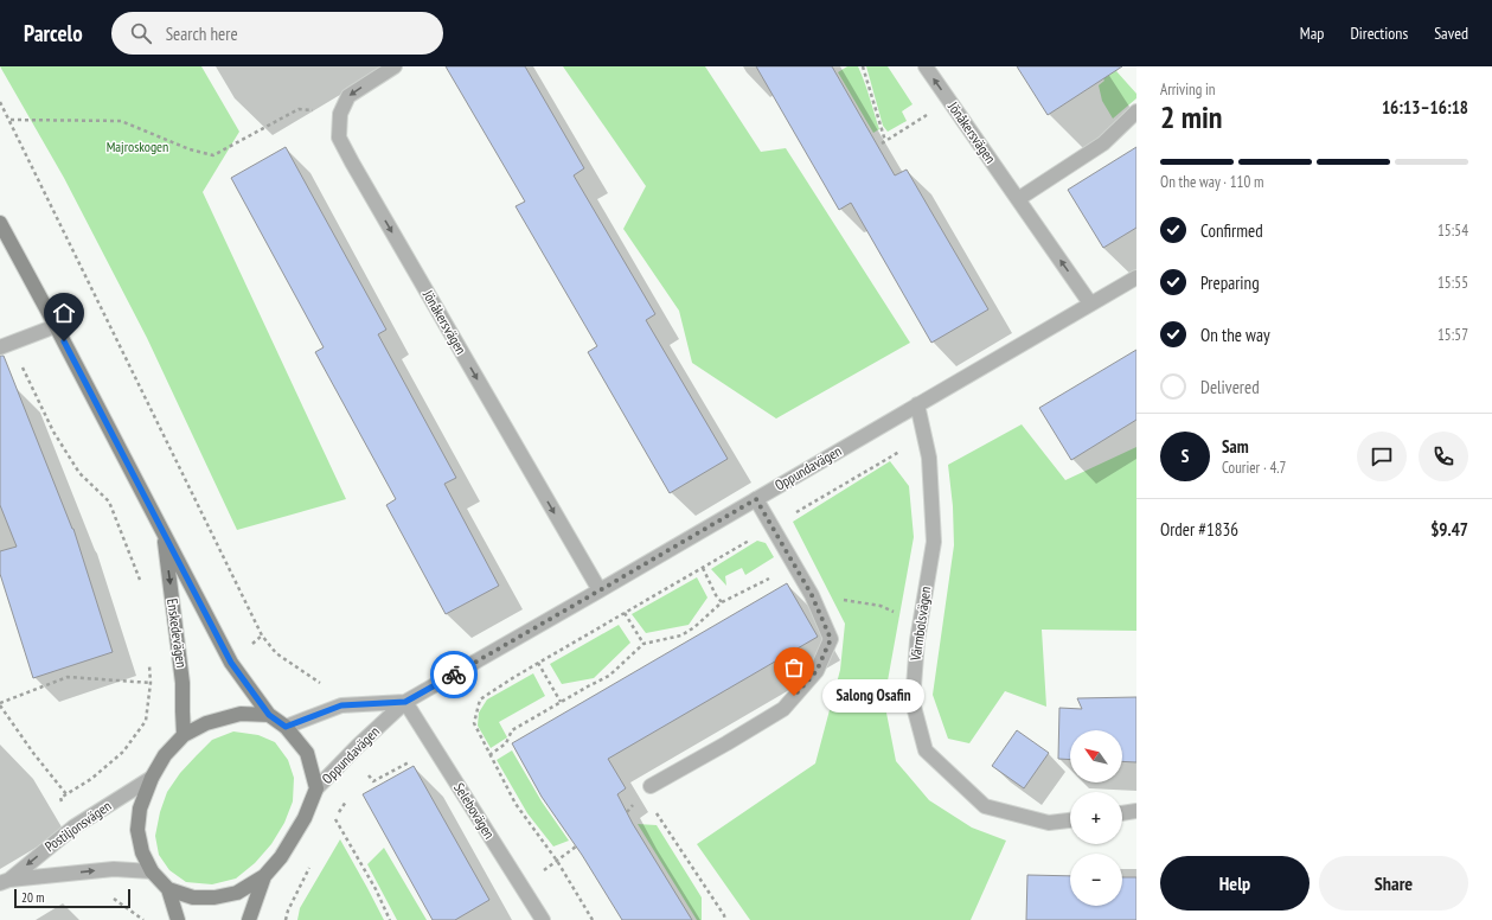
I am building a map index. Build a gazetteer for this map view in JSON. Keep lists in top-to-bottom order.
{
  "streets": {
    "street": [
      "Jönåkersvägen",
      "Oppundavägen",
      "Värmbolsvägen",
      "Enskedevägen",
      "Selebovägen",
      "Postiljonsvägen"
    ]
  },
  "crossings": [
    ["Jönåkersvägen", "Oppundavägen"],
    ["Oppundavägen", "Värmbolsvägen"],
    ["Oppundavägen", "Enskedevägen"],
    ["Oppundavägen", "Selebovägen"]
  ],
  "parks": ["Majroskogen"],
  "places": ["Salong Osafin"],
  "scale_bar": "20 m",
  "north": "top left",
  "page": {
    "header": "Parcelo",
    "search": "Search here",
    "nav": ["Map", "Directions", "Saved"],
    "heading": ["2 min", "Arriving in", "16:13–16:18"],
    "panel": [
      "Sam",
      "Courier · 4.7",
      "Order #1836",
      "$9.47"
    ],
    "bar": "On the way · 110 m",
    "list": [
      ["Confirmed", "15:54"],
      ["Preparing", "15:55"],
      ["On the way", "15:57"],
      "Delivered"
    ],
    "round": "S",
    "bubble": "Salong Osafin",
    "map_buttons": ["+", "−"],
    "buttons": ["Help", "Share"],
    "scale": "20 m"
  }
}
